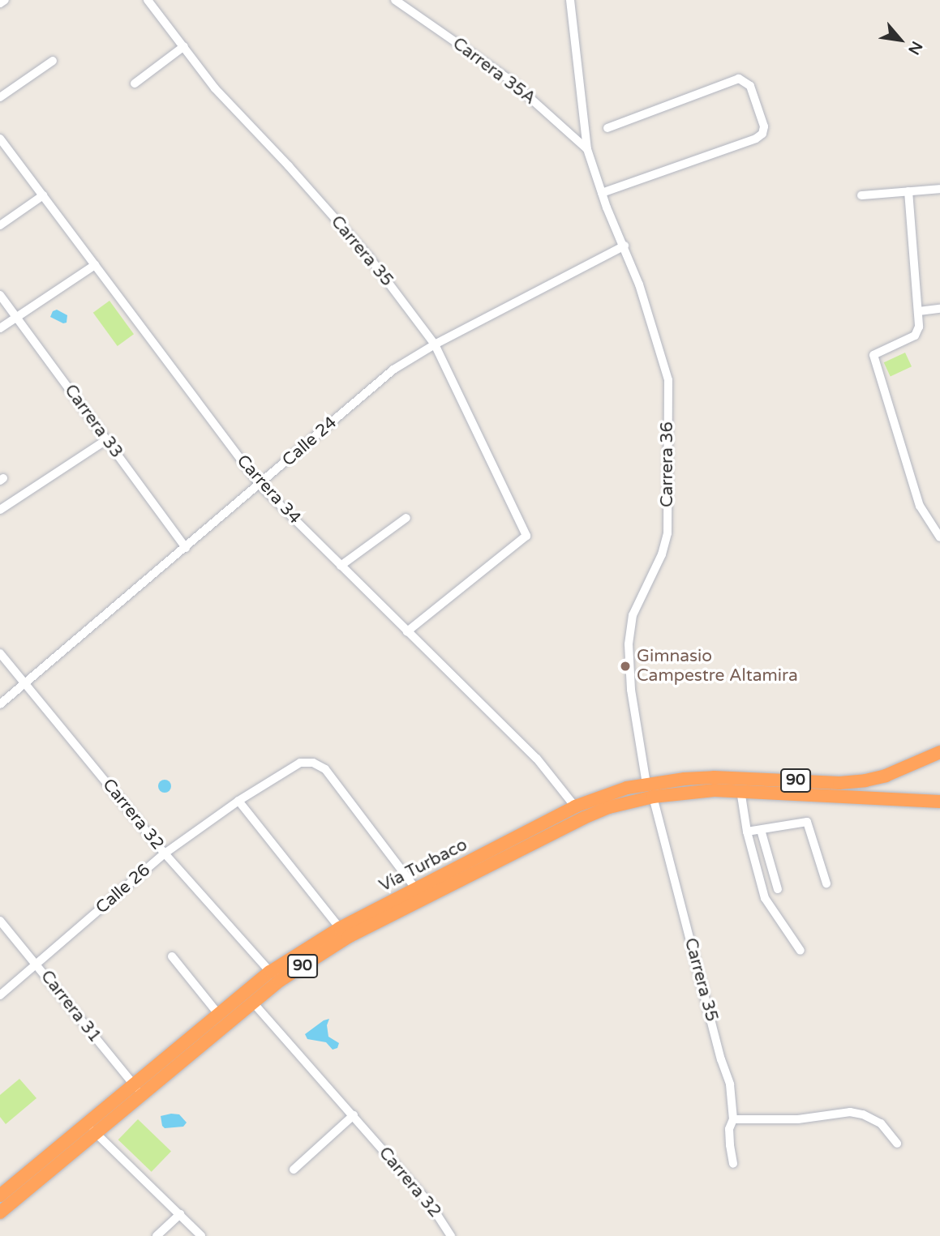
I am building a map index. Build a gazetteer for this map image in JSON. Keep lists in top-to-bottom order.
{
  "streets": {
    "highway": ["90", "Vía Turbaco"],
    "street": [
      "Carrera 35A",
      "Carrera 35",
      "Carrera 33",
      "Calle 24",
      "Carrera 36",
      "Carrera 34",
      "Carrera 32",
      "Calle 26",
      "Carrera 31"
    ]
  },
  "crossings": [
    ["Carrera 35A", "Carrera 36"],
    ["Carrera 35", "Calle 24"],
    ["Carrera 35", "Carrera 34"],
    ["Carrera 35", "Vía Turbaco"],
    ["Carrera 33", "Calle 24"],
    ["Calle 24", "Carrera 36"],
    ["Calle 24", "Carrera 34"],
    ["Calle 24", "Carrera 32"],
    ["Carrera 36", "Vía Turbaco"],
    ["Carrera 34", "Vía Turbaco"],
    ["Carrera 32", "Vía Turbaco"],
    ["Carrera 32", "Calle 26"],
    ["Vía Turbaco", "Calle 26"],
    ["Vía Turbaco", "Carrera 31"],
    ["Calle 26", "Carrera 31"]
  ],
  "places": ["Gimnasio Campestre Altamira"],
  "north": "bottom right"
}
